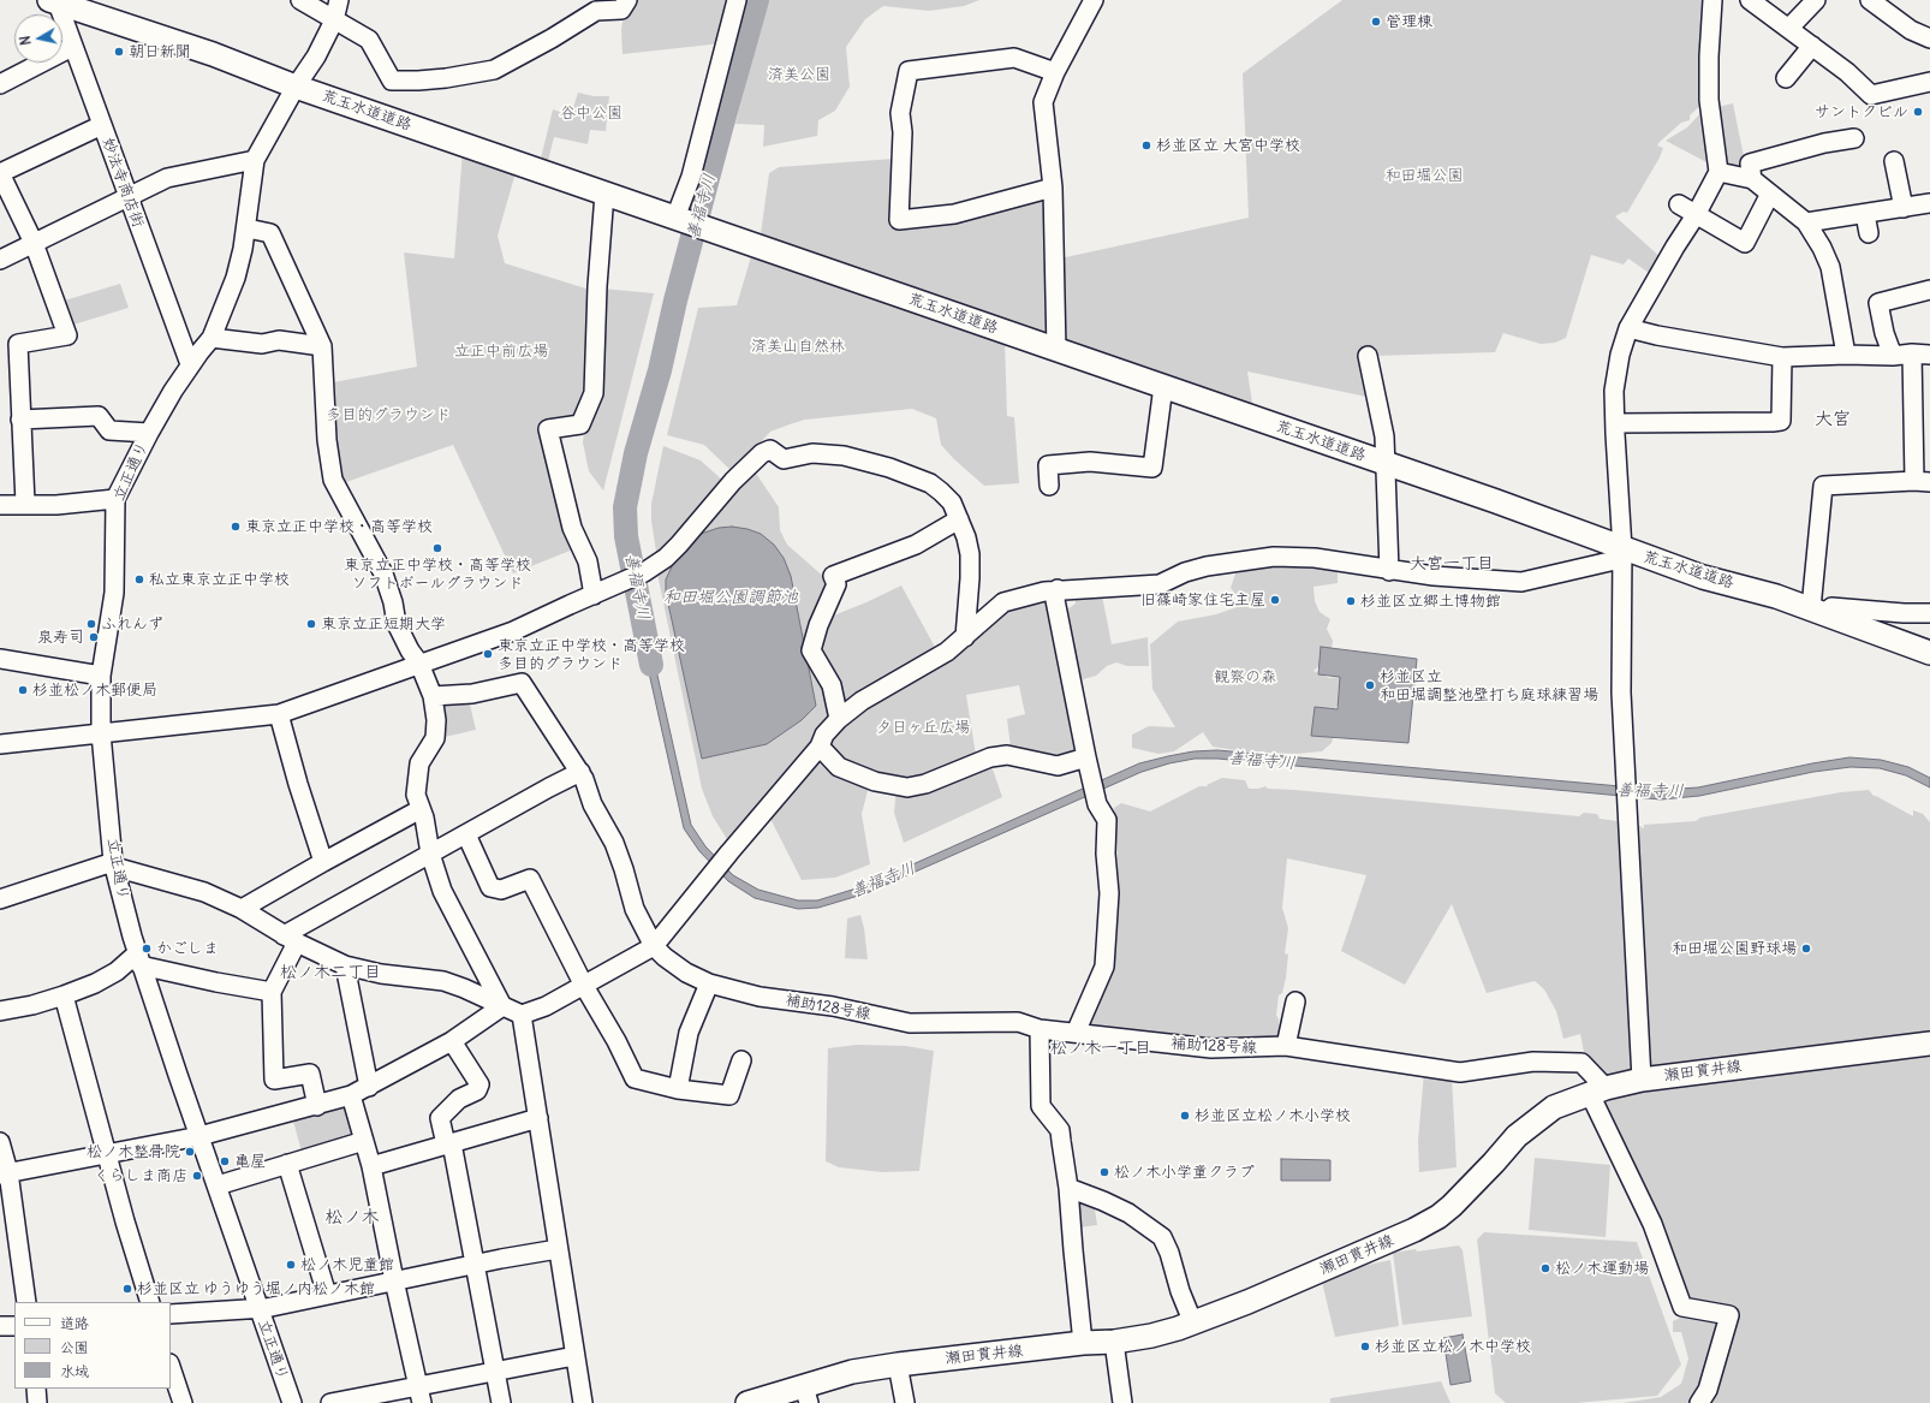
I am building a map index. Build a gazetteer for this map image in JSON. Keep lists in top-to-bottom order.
{
  "streets": {
    "main road": ["荒玉水道道路", "瀬田貫井線"],
    "street": ["妙法寺商店街", "立正通り", "補助128号線"]
  },
  "crossings": [
    ["荒玉水道道路", "妙法寺商店街"],
    ["妙法寺商店街", "立正通り"],
    ["補助128号線", "瀬田貫井線"]
  ],
  "districts": [
    "大宮",
    "大宮一丁目",
    "松ノ木二丁目",
    "松ノ木一丁目",
    "松ノ木"
  ],
  "water": ["善福寺川", "和田堀公園調節池"],
  "parks": [
    "済美公園",
    "谷中公園",
    "和田堀公園",
    "済美山自然林",
    "立正中前広場",
    "多目的グラウンド",
    "観察の森",
    "夕日ヶ丘広場"
  ],
  "places": [
    "管理棟",
    "朝日新聞",
    "サントクビル",
    "杉並区立 大宮中学校",
    "東京立正中学校・高等学校",
    "東京立正中学校・高等学校 ソフトボールグラウンド",
    "私立東京立正中学校",
    "旧篠崎家住宅主屋",
    "杉並区立郷土博物館",
    "ふれんず",
    "東京立正短期大学",
    "泉寿司",
    "東京立正中学校・高等学校 多目的グラウンド",
    "杉並区立 和田堀調整池壁打ち庭球練習場",
    "杉並松ノ木郵便局",
    "かごしま",
    "和田堀公園野球場",
    "杉並区立松ノ木小学校",
    "松ノ木整骨院",
    "亀屋",
    "松ノ木小学童クラブ",
    "くらしま商店",
    "松ノ木児童館",
    "松ノ木運動場",
    "杉並区立 ゆうゆう堀ノ内松ノ木館",
    "杉並区立松ノ木中学校"
  ],
  "legend": ["道路", "公園", "水域"],
  "north": "left"
}
